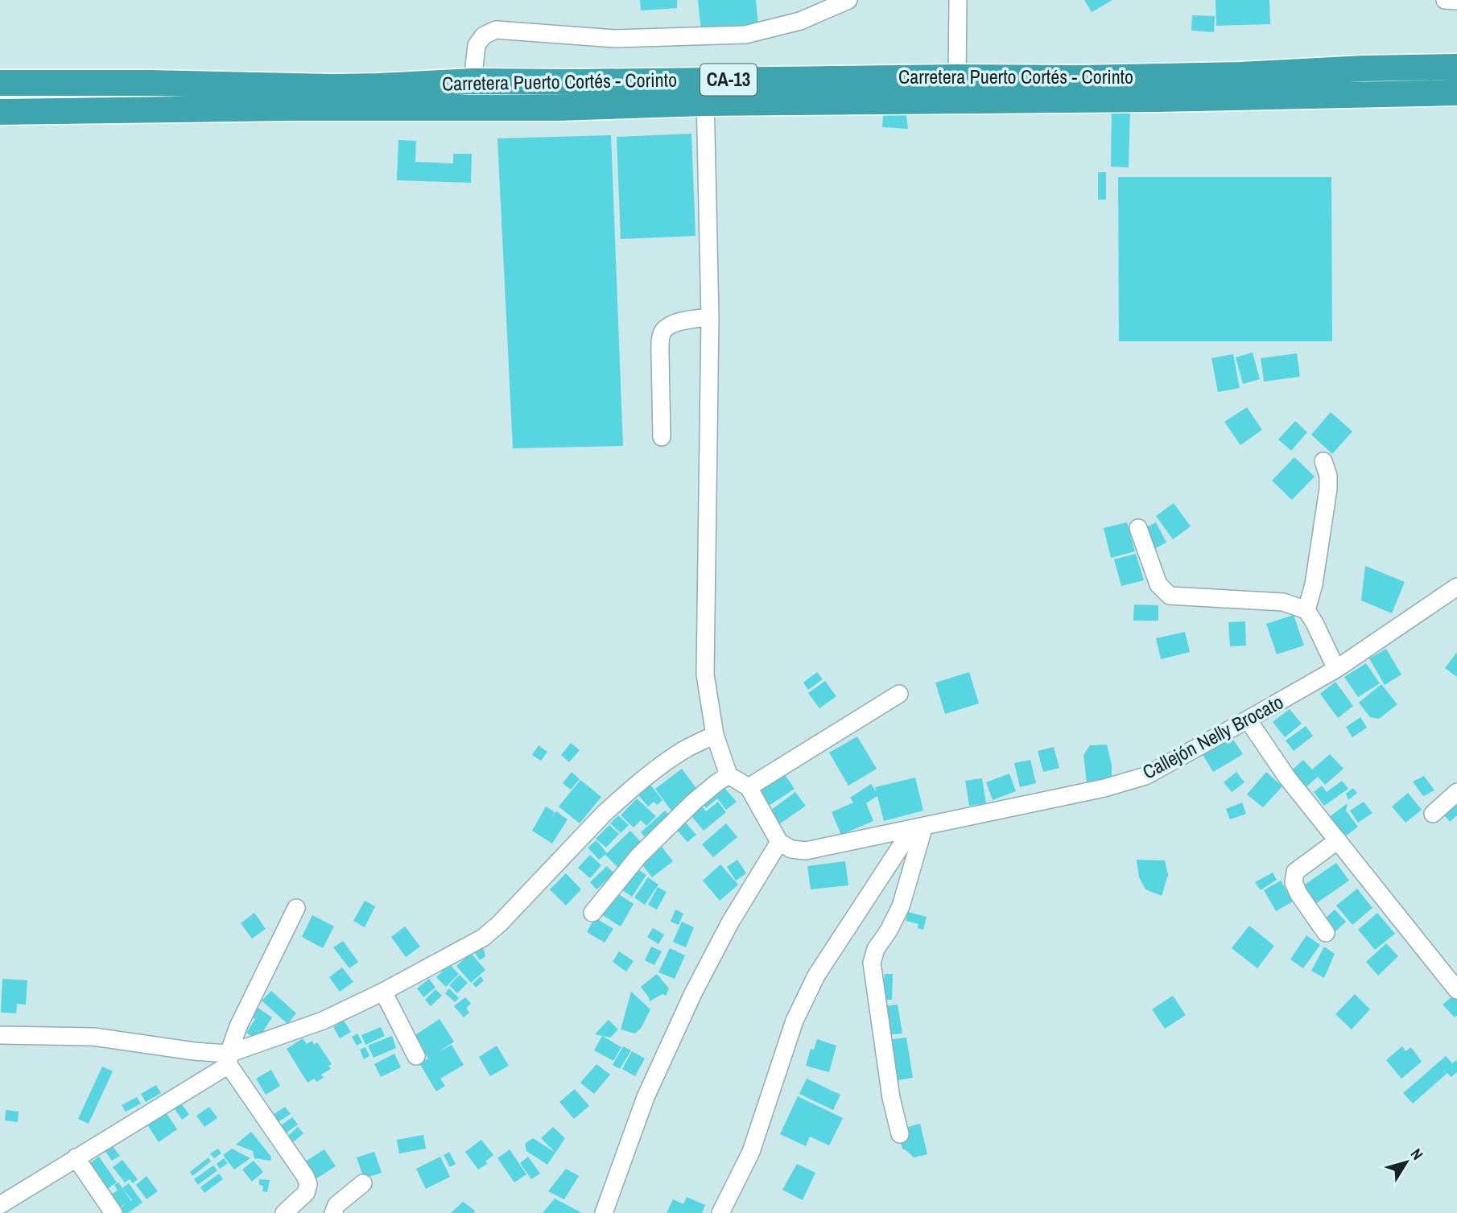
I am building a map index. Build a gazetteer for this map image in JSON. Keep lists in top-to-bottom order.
{
  "streets": {
    "highway": ["Carretera Puerto Cortés - Corinto", "CA-13"],
    "street": ["Callejón Nelly Brocato"]
  },
  "north": "top right"
}
